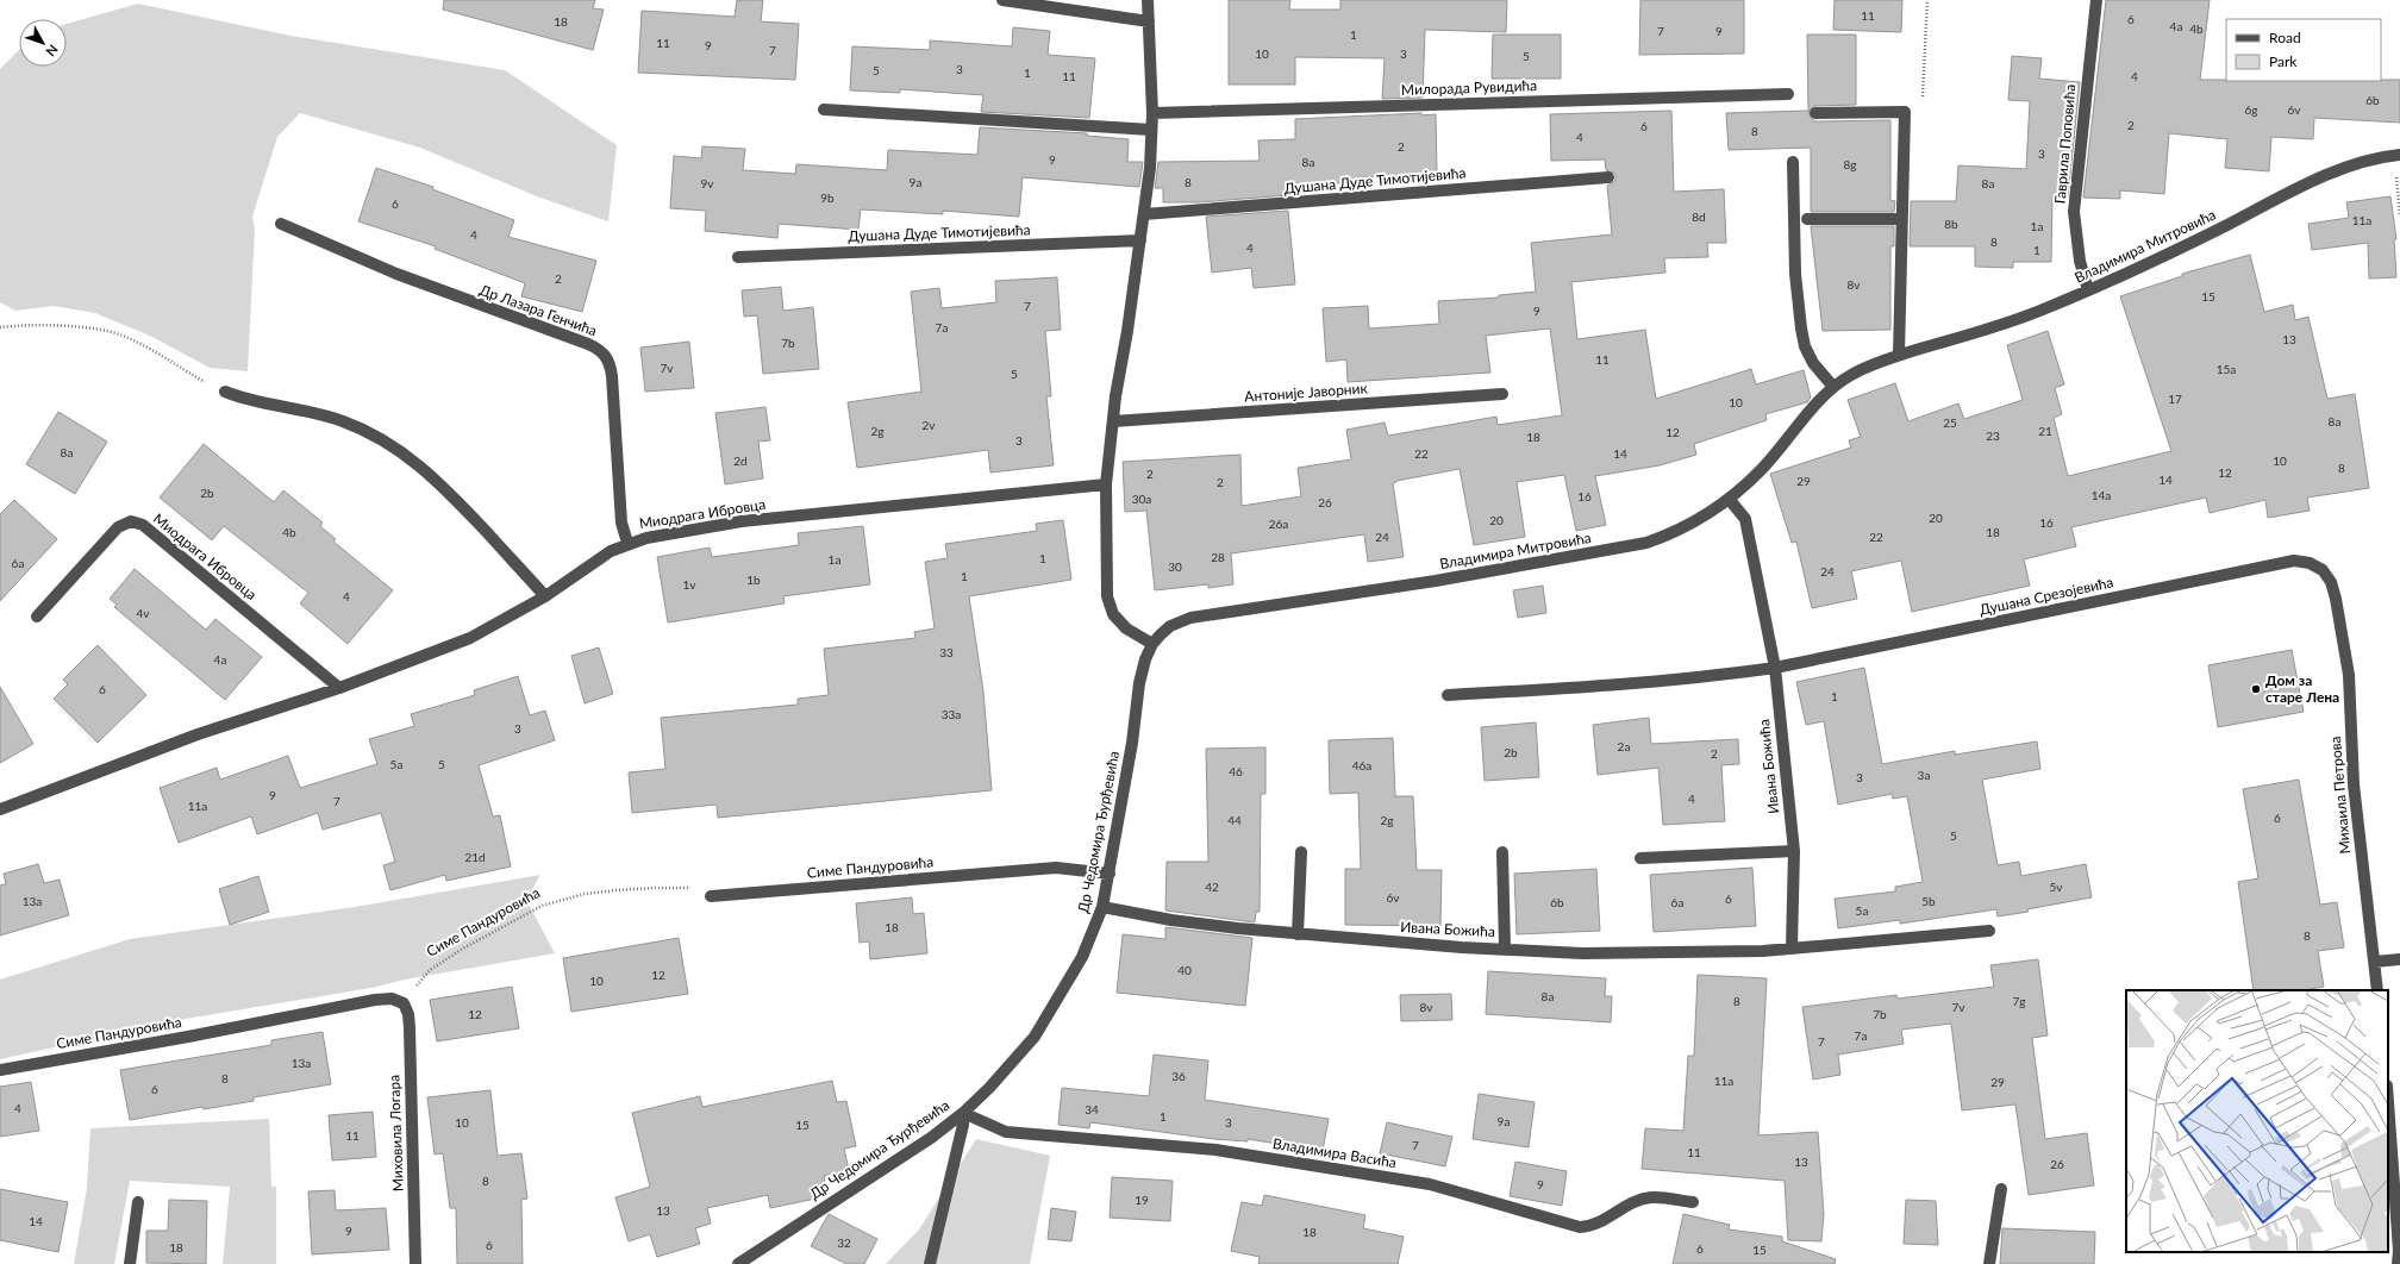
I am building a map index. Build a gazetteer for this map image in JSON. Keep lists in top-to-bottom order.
{
  "streets": {
    "street": [
      "Милорада Рувидића",
      "Гаврила Поповића",
      "Душана Дуде Тимотијевића",
      "Владимира Митровића",
      "Др Лазара Генчића",
      "Антоније Јаворник",
      "Миодрага Ибровца",
      "Душана Срезојевића",
      "Ивана Божића",
      "Михаила Петрова",
      "Др Чедомира Ђурђевића",
      "Симе Пандуровића",
      "Миховила Логара",
      "Владимира Васића"
    ]
  },
  "crossings": [
    ["Гаврила Поповића", "Владимира Митровића"],
    ["Владимира Митровића", "Ивана Божића"],
    ["Владимира Митровића", "Др Чедомира Ђурђевића"],
    ["Др Лазара Генчића", "Миодрага Ибровца"],
    ["Душана Срезојевића", "Ивана Божића"],
    ["Душана Срезојевића", "Михаила Петрова"],
    ["Ивана Божића", "Др Чедомира Ђурђевића"],
    ["Др Чедомира Ђурђевића", "Симе Пандуровића"],
    ["Др Чедомира Ђурђевића", "Владимира Васића"],
    ["Симе Пандуровића", "Миховила Логара"]
  ],
  "places": ["Дом за старе Лена"],
  "house_numbers": [
    "11",
    "6",
    "18",
    "4a",
    "4b",
    "7",
    "9",
    "1",
    "11",
    "9",
    "7",
    "10",
    "3",
    "5",
    "3",
    "5",
    "1",
    "11",
    "4",
    "6b",
    "6g",
    "6v",
    "2",
    "6",
    "8",
    "4",
    "2",
    "3",
    "9",
    "8a",
    "8g",
    "9a",
    "8",
    "9v",
    "8a",
    "9b",
    "6",
    "8d",
    "11a",
    "8b",
    "1a",
    "4",
    "8",
    "4",
    "1",
    "2",
    "8v",
    "15",
    "7",
    "9",
    "7a",
    "13",
    "7b",
    "11",
    "7v",
    "15a",
    "5",
    "17",
    "10",
    "8a",
    "25",
    "2v",
    "2g",
    "21",
    "12",
    "23",
    "18",
    "3",
    "8a",
    "22",
    "14",
    "2d",
    "10",
    "8",
    "12",
    "2",
    "14",
    "29",
    "2",
    "2b",
    "14a",
    "16",
    "30a",
    "26",
    "20",
    "20",
    "16",
    "26a",
    "4b",
    "18",
    "24",
    "22",
    "28",
    "1",
    "1a",
    "6a",
    "30",
    "24",
    "1",
    "1b",
    "1v",
    "4",
    "4v",
    "33",
    "4a",
    "6",
    "1",
    "33a",
    "3",
    "2a",
    "2b",
    "2",
    "5a",
    "5",
    "46a",
    "46",
    "3a",
    "3",
    "9",
    "4",
    "7",
    "11a",
    "6",
    "44",
    "2g",
    "5",
    "21d",
    "42",
    "5v",
    "6v",
    "6",
    "13a",
    "5b",
    "6b",
    "6a",
    "5a",
    "18",
    "8",
    "40",
    "12",
    "10",
    "8a",
    "8",
    "7g",
    "8v",
    "7v",
    "12",
    "7b",
    "7a",
    "7",
    "13a",
    "36",
    "8",
    "11a",
    "29",
    "6",
    "4",
    "34",
    "1",
    "9a",
    "10",
    "3",
    "15",
    "11",
    "7",
    "11",
    "13",
    "26",
    "8",
    "9",
    "19",
    "13",
    "14",
    "9",
    "18",
    "32",
    "6",
    "18",
    "6",
    "15"
  ],
  "legend": ["Road", "Park"],
  "north": "bottom right"
}
